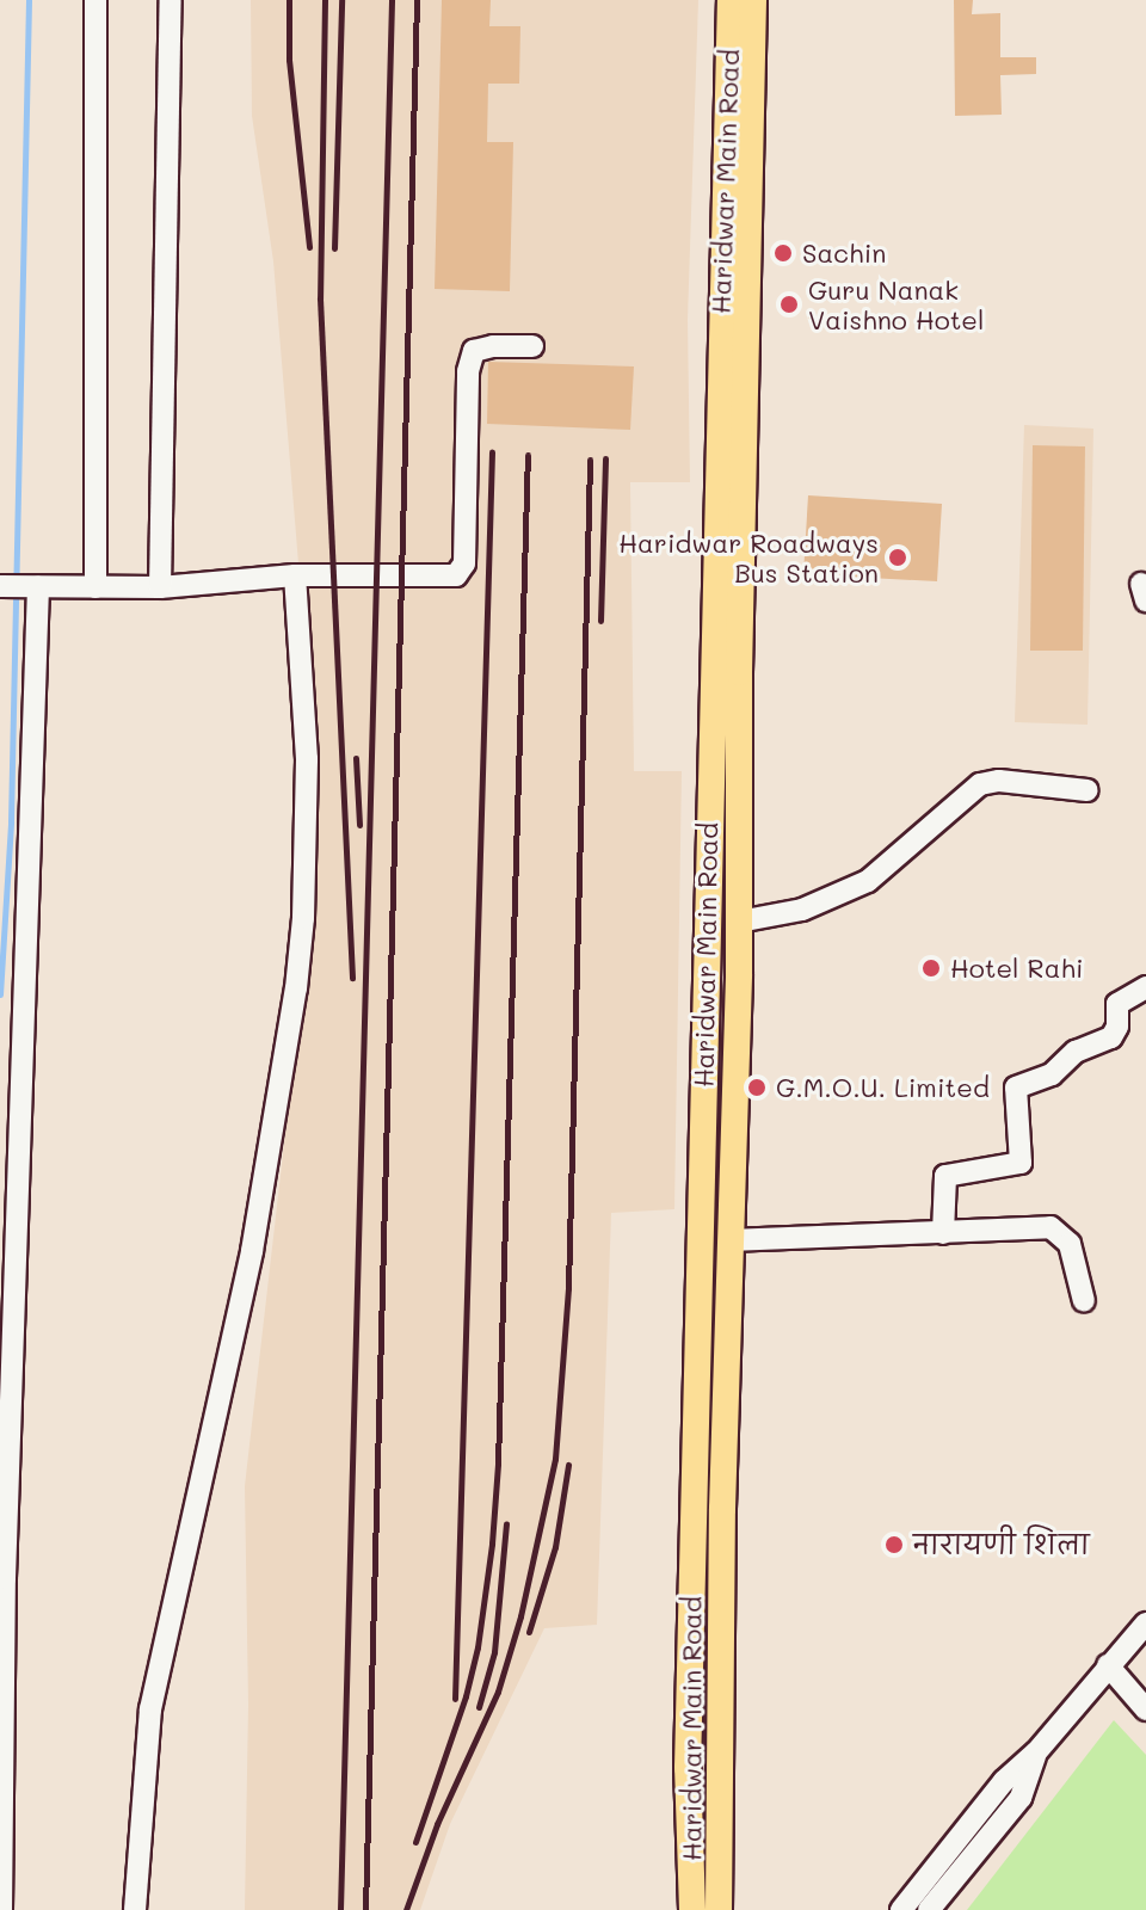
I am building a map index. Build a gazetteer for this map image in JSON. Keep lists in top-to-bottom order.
{
  "streets": {
    "main road": ["Haridwar Main Road"]
  },
  "places": [
    "Sachin",
    "Guru Nanak Vaishno Hotel",
    "Haridwar Roadways Bus Station",
    "Hotel Rahi",
    "G.M.O.U. Limited",
    "नारायणी शिला"
  ]
}
